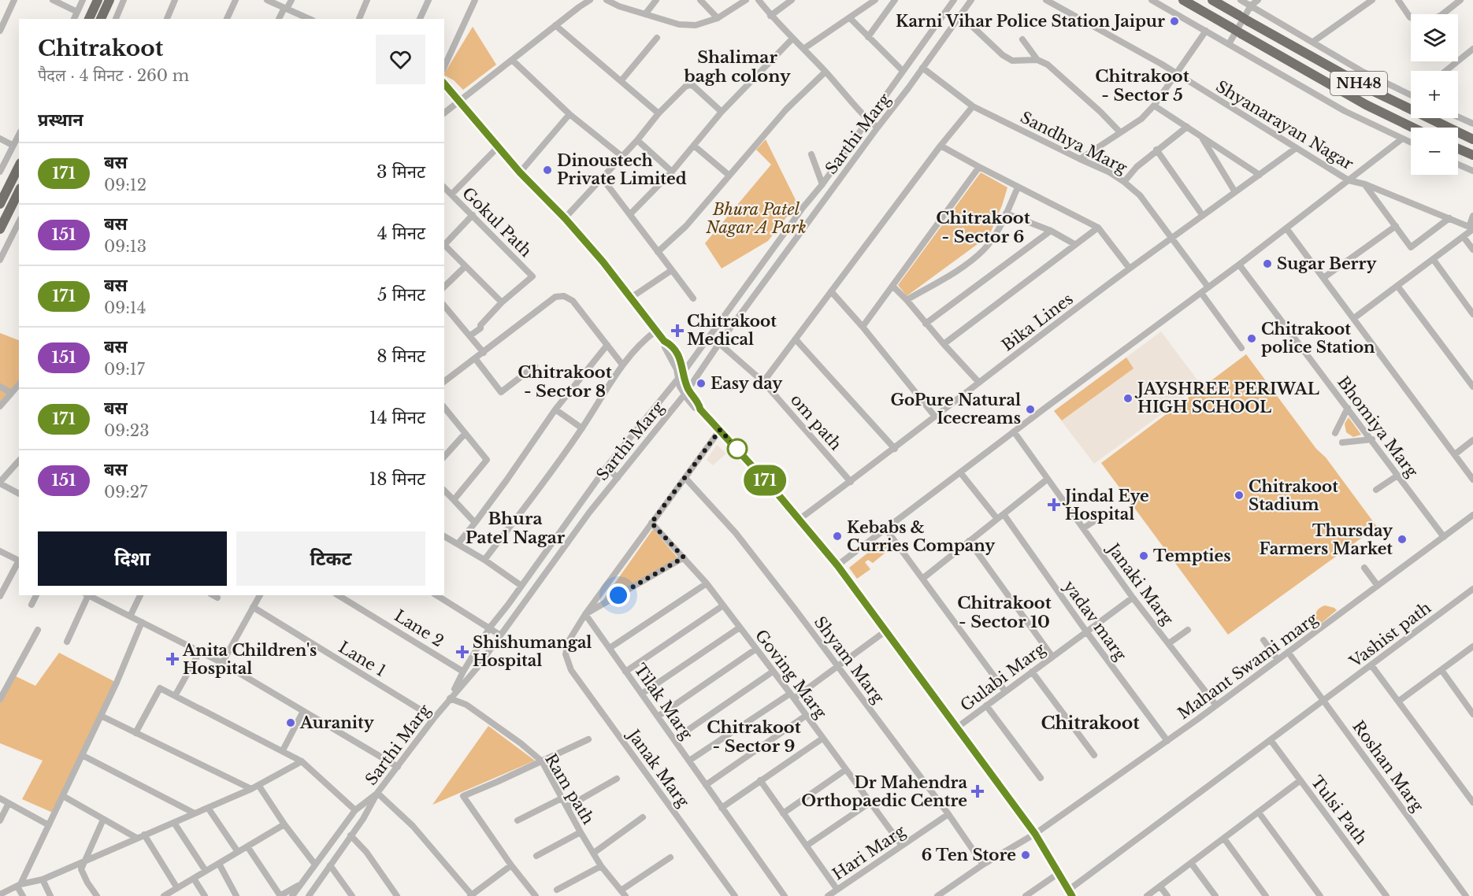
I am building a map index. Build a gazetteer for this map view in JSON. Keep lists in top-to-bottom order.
{
  "streets": {
    "highway": ["NH48"],
    "street": [
      "Shyanarayan Nagar",
      "Sarthi Marg",
      "Sandhya Marg",
      "Gokul Path",
      "Bika Lines",
      "om path",
      "Bhomiya Marg",
      "Janaki Marg",
      "yadav marg",
      "Lane 2",
      "Vashist path",
      "Lane 1",
      "Shyam Marg",
      "Mahant Swami marg",
      "Goving Marg",
      "Gulabi Marg",
      "Tilak Marg",
      "Roshan Marg",
      "Janak Marg",
      "Ram path",
      "Tulsi Path",
      "Hari Marg"
    ]
  },
  "crossings": [
    ["Shyanarayan Nagar", "Bika Lines"],
    ["Sarthi Marg", "Sandhya Marg"],
    ["Sarthi Marg", "om path"],
    ["Sarthi Marg", "Lane 2"],
    ["Sarthi Marg", "Lane 1"],
    ["Sarthi Marg", "Ram path"],
    ["Sandhya Marg", "Bika Lines"],
    ["Bika Lines", "om path"],
    ["Bhomiya Marg", "Mahant Swami marg"],
    ["Janaki Marg", "Mahant Swami marg"],
    ["Janaki Marg", "Gulabi Marg"],
    ["yadav marg", "Mahant Swami marg"],
    ["yadav marg", "Gulabi Marg"],
    ["Vashist path", "Roshan Marg"],
    ["Vashist path", "Tulsi Path"],
    ["Shyam Marg", "Hari Marg"],
    ["Mahant Swami marg", "Roshan Marg"],
    ["Goving Marg", "Hari Marg"],
    ["Tilak Marg", "Janak Marg"]
  ],
  "districts": [
    "Shalimar bagh colony",
    "Chitrakoot - Sector 5",
    "Chitrakoot - Sector 6",
    "Chitrakoot - Sector 8",
    "Bhura Patel Nagar",
    "Chitrakoot - Sector 10",
    "Chitrakoot",
    "Chitrakoot - Sector 9"
  ],
  "parks": ["Bhura Patel Nagar A Park"],
  "places": {
    "other": [
      "Karni Vihar Police Station Jaipur",
      "Dinoustech Private Limited",
      "Sugar Berry",
      "Chitrakoot police Station",
      "Easy day",
      "JAYSHREE PERIWAL HIGH SCHOOL",
      "GoPure Natural Icecreams",
      "Chitrakoot Stadium",
      "Kebabs & Curries Company",
      "Thursday Farmers Market",
      "Tempties",
      "Auranity",
      "6 Ten Store"
    ],
    "health": [
      "Chitrakoot Medical",
      "Jindal Eye Hospital",
      "Shishumangal Hospital",
      "Anita Children's Hospital",
      "Dr Mahendra Orthopaedic Centre"
    ]
  },
  "lines": ["bus line 171"],
  "page": {
    "on_map": "171",
    "map_buttons": ["+", "−"],
    "heading": [
      ["Chitrakoot", "पैदल · 4 मिनट · 260 m"],
      "प्रस्थान"
    ],
    "list": [
      {
        "mark": "171",
        "name": "बस",
        "note": "09:12",
        "value": "3 मिनट"
      },
      {
        "mark": "151",
        "name": "बस",
        "note": "09:13",
        "value": "4 मिनट"
      },
      {
        "mark": "171",
        "name": "बस",
        "note": "09:14",
        "value": "5 मिनट"
      },
      {
        "mark": "151",
        "name": "बस",
        "note": "09:17",
        "value": "8 मिनट"
      },
      {
        "mark": "171",
        "name": "बस",
        "note": "09:23",
        "value": "14 मिनट"
      },
      {
        "mark": "151",
        "name": "बस",
        "note": "09:27",
        "value": "18 मिनट"
      }
    ],
    "buttons": ["दिशा", "टिकट"]
  }
}
